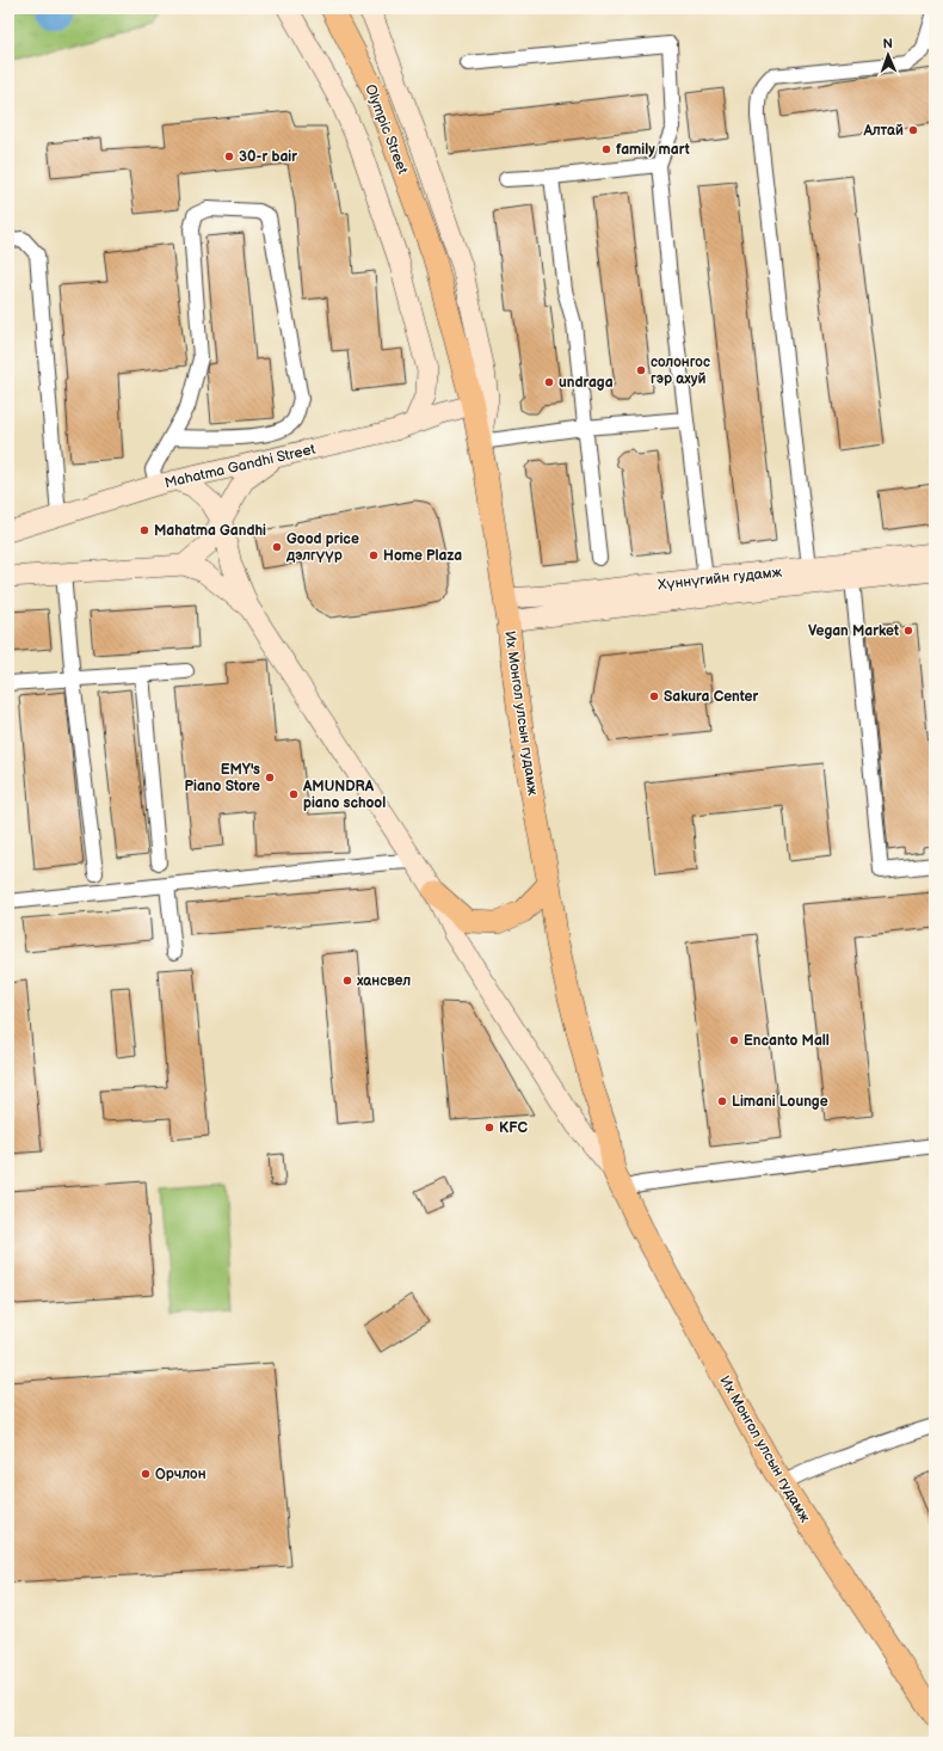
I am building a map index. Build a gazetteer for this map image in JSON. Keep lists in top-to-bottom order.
{
  "streets": {
    "main road": [
      "Olympic Street",
      "Mahatma Gandhi Street",
      "Хүннүгийн гудамж",
      "Их Монгол улсын гудамж"
    ]
  },
  "crossings": [
    ["Olympic Street", "Их Монгол улсын гудамж"],
    ["Mahatma Gandhi Street", "Их Монгол улсын гудамж"],
    ["Хүннүгийн гудамж", "Их Монгол улсын гудамж"]
  ],
  "places": [
    "Алтай",
    "family mart",
    "30-r bair",
    "солонгос гэр ахуй",
    "undraga",
    "Mahatma Gandhi",
    "Good price дэлгүүр",
    "Home Plaza",
    "Vegan Market",
    "Sakura Center",
    "EMY's Piano Store",
    "AMUNDRA piano school",
    "хансвел",
    "Encanto Mall",
    "Limani Lounge",
    "KFC",
    "Орчлон"
  ],
  "north": "top"
}
